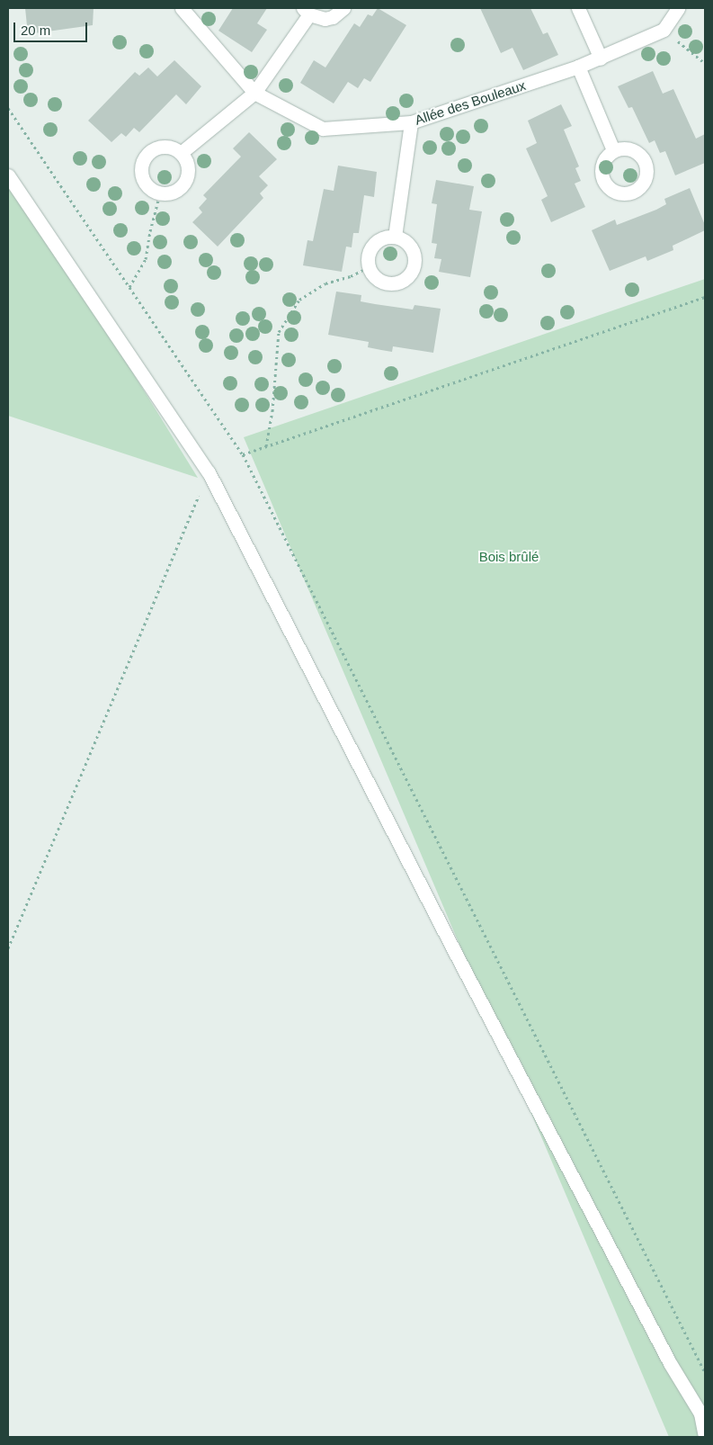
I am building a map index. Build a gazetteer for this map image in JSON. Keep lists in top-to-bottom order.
{
  "streets": {
    "main road": ["Allée des Bouleaux"]
  },
  "parks": ["Bois brûlé"],
  "scale_bar": "20 m"
}
